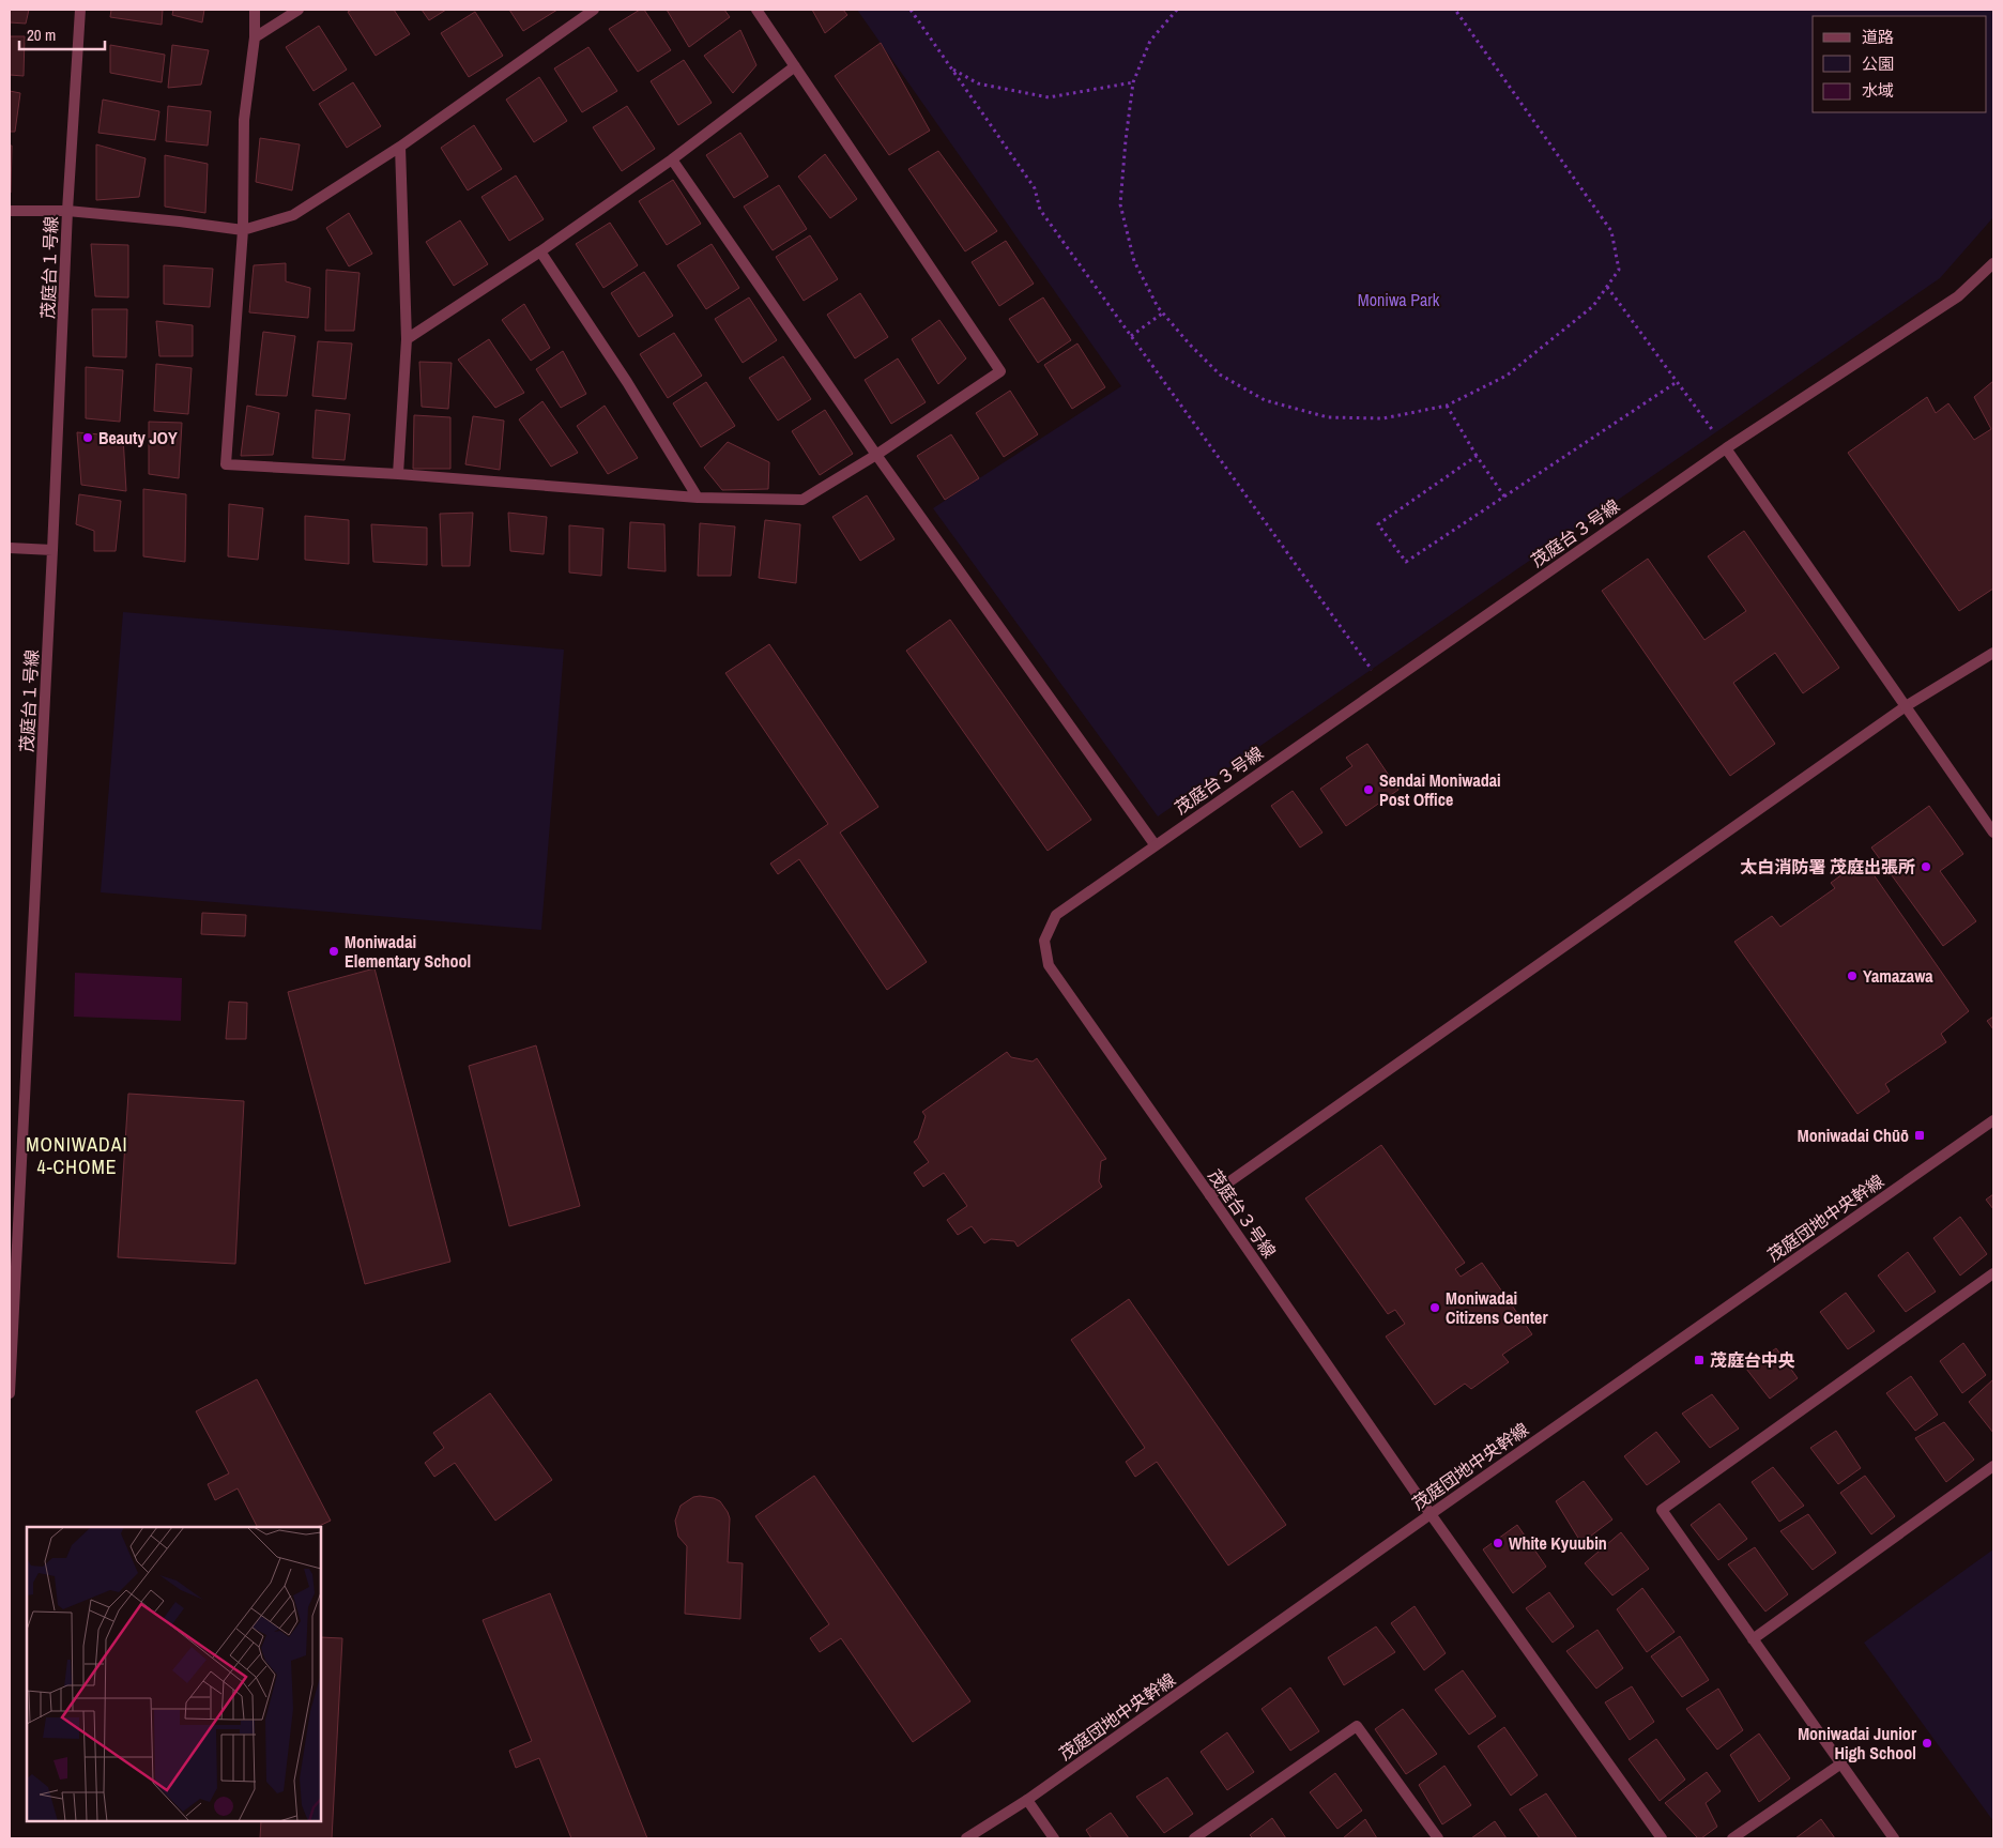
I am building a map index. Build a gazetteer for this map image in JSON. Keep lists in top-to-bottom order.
{
  "streets": {
    "street": ["茂庭台１号線", "茂庭台３号線", "茂庭団地中央幹線"]
  },
  "crossings": [
    ["茂庭台３号線", "茂庭団地中央幹線"]
  ],
  "districts": ["MONIWADAI 4-CHOME"],
  "parks": ["Moniwa Park"],
  "places": {
    "other": [
      "Beauty JOY",
      "Sendai Moniwadai Post Office",
      "太白消防署 茂庭出張所",
      "Moniwadai Elementary School",
      "Yamazawa",
      "Moniwadai Citizens Center",
      "White Kyuubin",
      "Moniwadai Junior High School"
    ],
    "transit": ["Moniwadai Chūō", "茂庭台中央"]
  },
  "legend": ["道路", "公園", "水域"],
  "scale_bar": "20 m"
}
